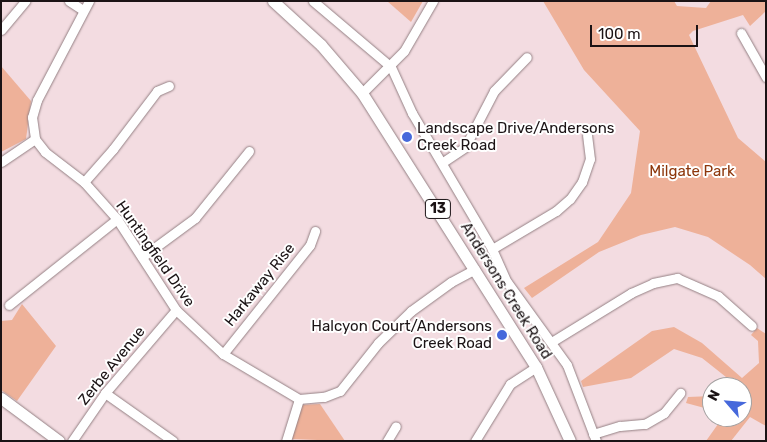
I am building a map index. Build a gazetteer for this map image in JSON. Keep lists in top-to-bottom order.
{
  "streets": {
    "main road": ["13", "Andersons Creek Road"],
    "street": ["Huntingfield Drive", "Harkaway Rise", "Zerbe Avenue"]
  },
  "crossings": [
    ["Huntingfield Drive", "Harkaway Rise"],
    ["Huntingfield Drive", "Zerbe Avenue"]
  ],
  "parks": ["Milgate Park"],
  "places": ["Landscape Drive/Andersons Creek Road", "Halcyon Court/Andersons Creek Road"],
  "scale_bar": "100 m",
  "north": "top left"
}
